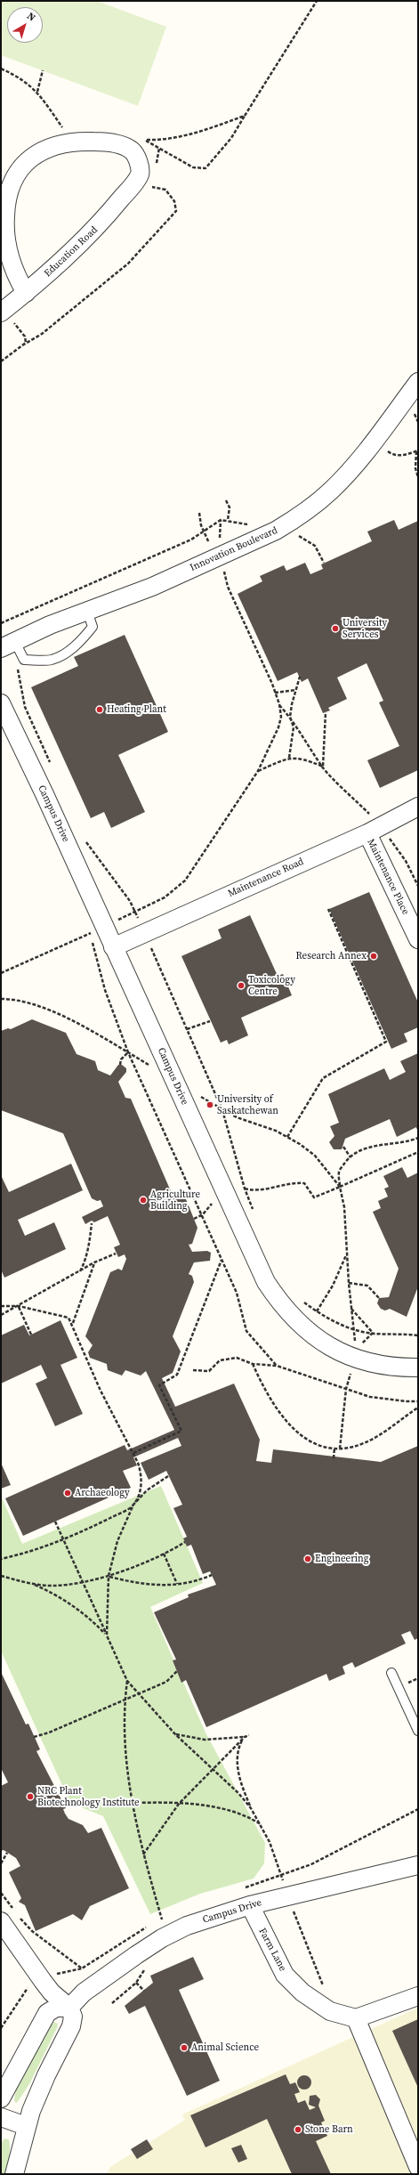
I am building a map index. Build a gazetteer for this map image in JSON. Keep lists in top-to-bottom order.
{
  "streets": {
    "street": [
      "Education Road",
      "Innovation Boulevard",
      "Campus Drive",
      "Maintenance Place",
      "Maintenance Road",
      "Farm Lane"
    ]
  },
  "crossings": [
    ["Campus Drive", "Maintenance Road"],
    ["Campus Drive", "Farm Lane"],
    ["Maintenance Place", "Maintenance Road"]
  ],
  "places": [
    "University Services",
    "Heating Plant",
    "Research Annex",
    "Toxicology Centre",
    "University of Saskatchewan",
    "Agriculture Building",
    "Archaeology",
    "Engineering",
    "NRC Plant Biotechnology Institute",
    "Animal Science",
    "Stone Barn"
  ],
  "north": "top right"
}
